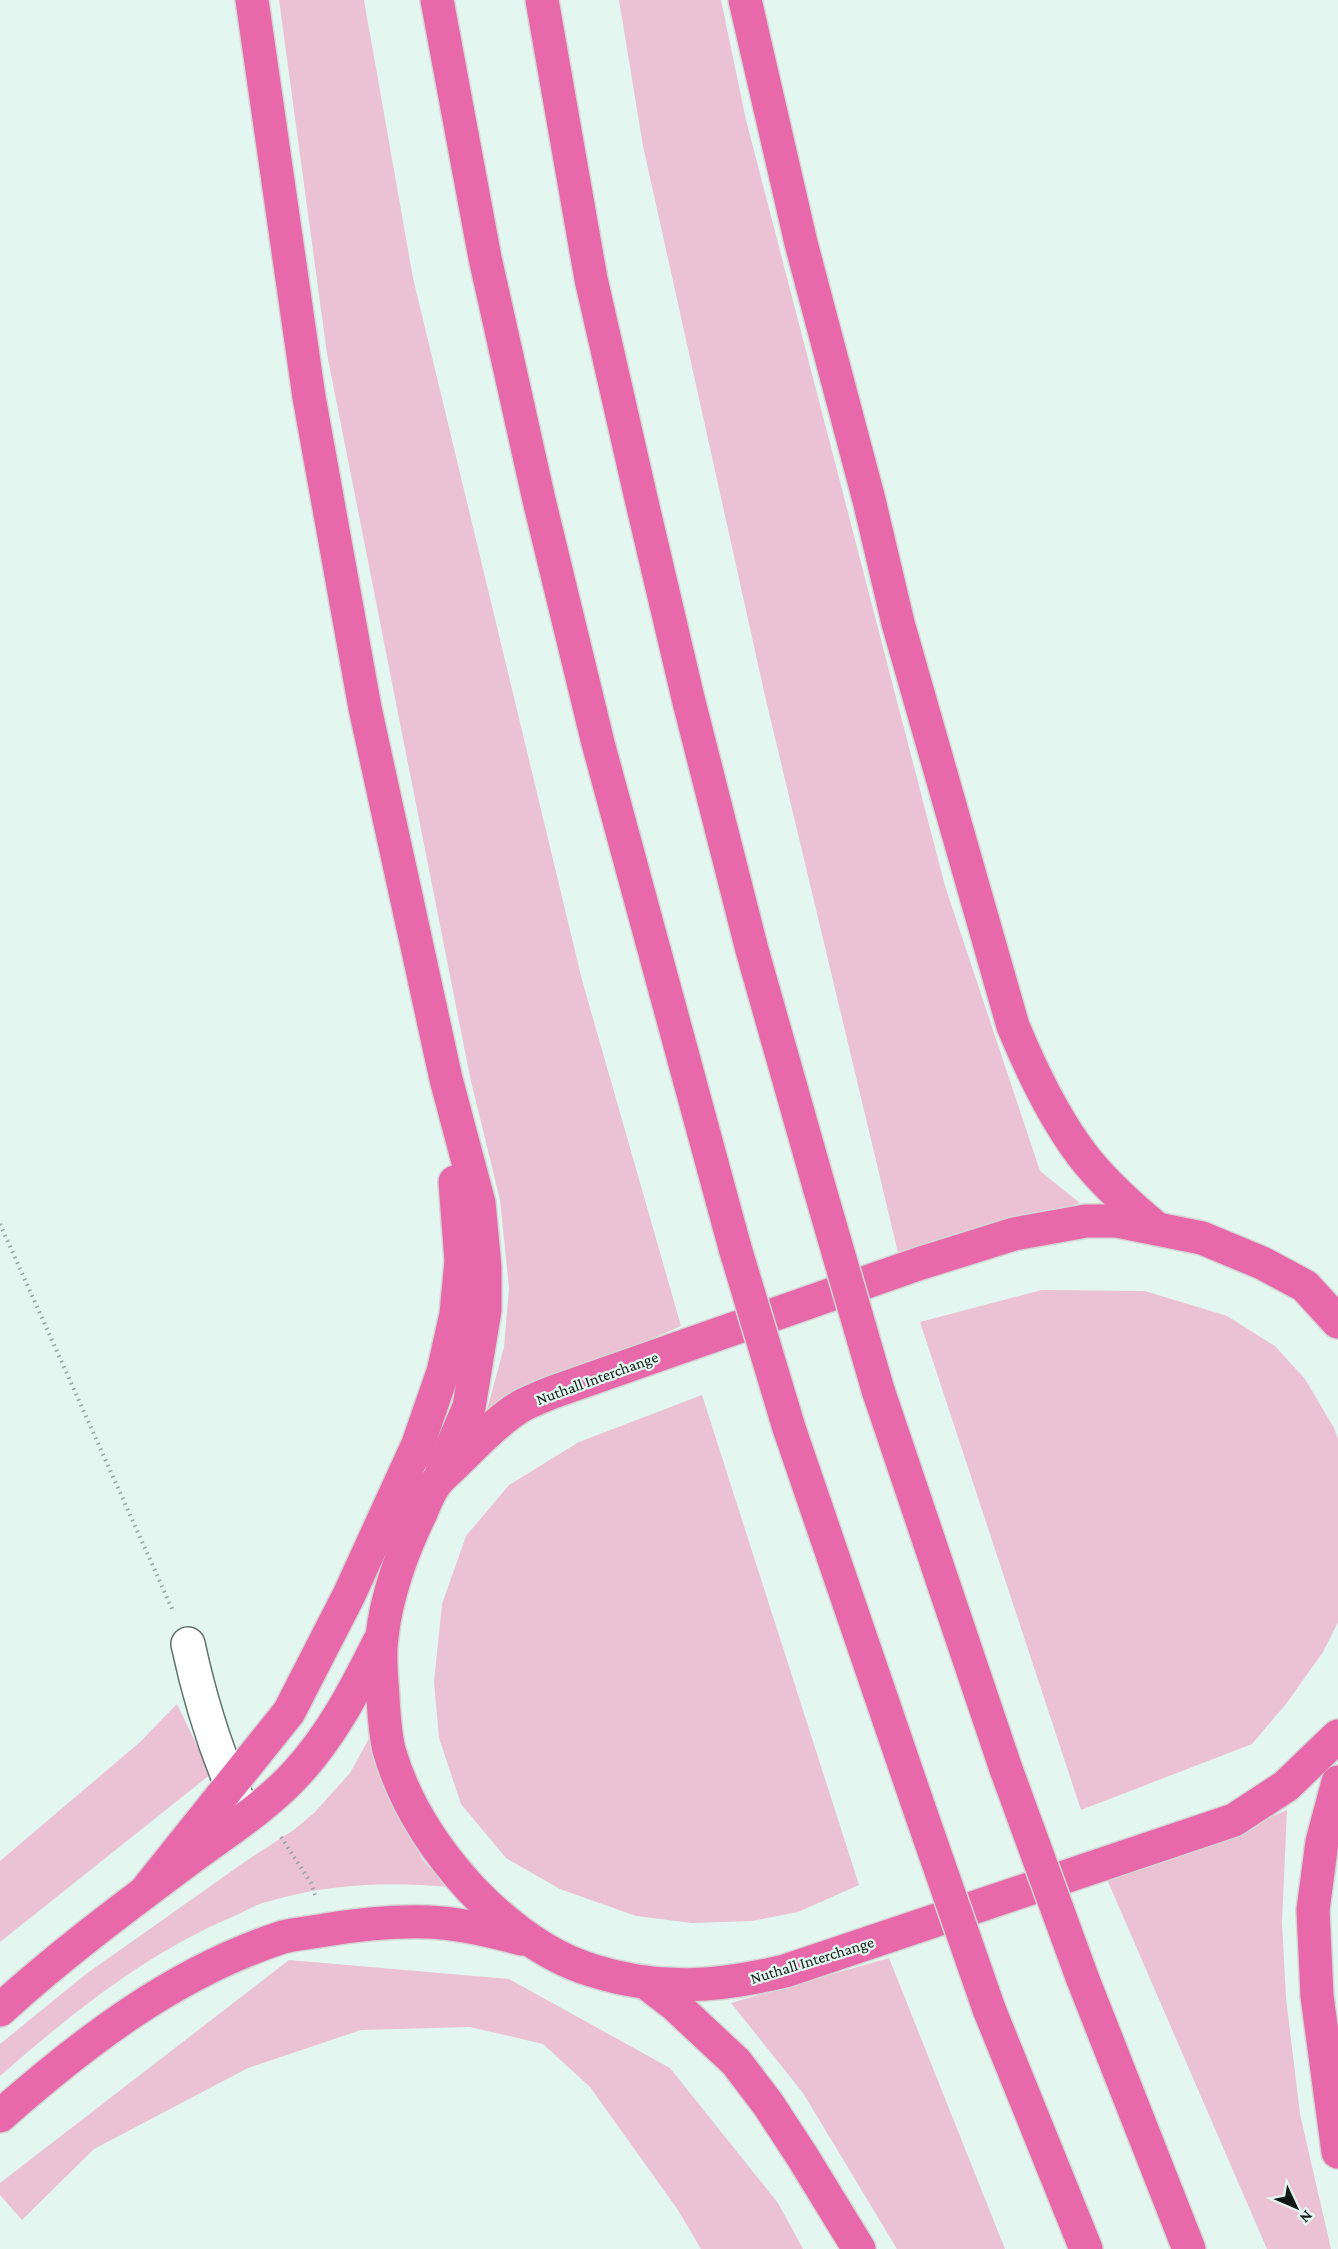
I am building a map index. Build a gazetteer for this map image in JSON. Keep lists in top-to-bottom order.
{
  "streets": {
    "highway": ["Nuthall Interchange"]
  },
  "north": "bottom right"
}
